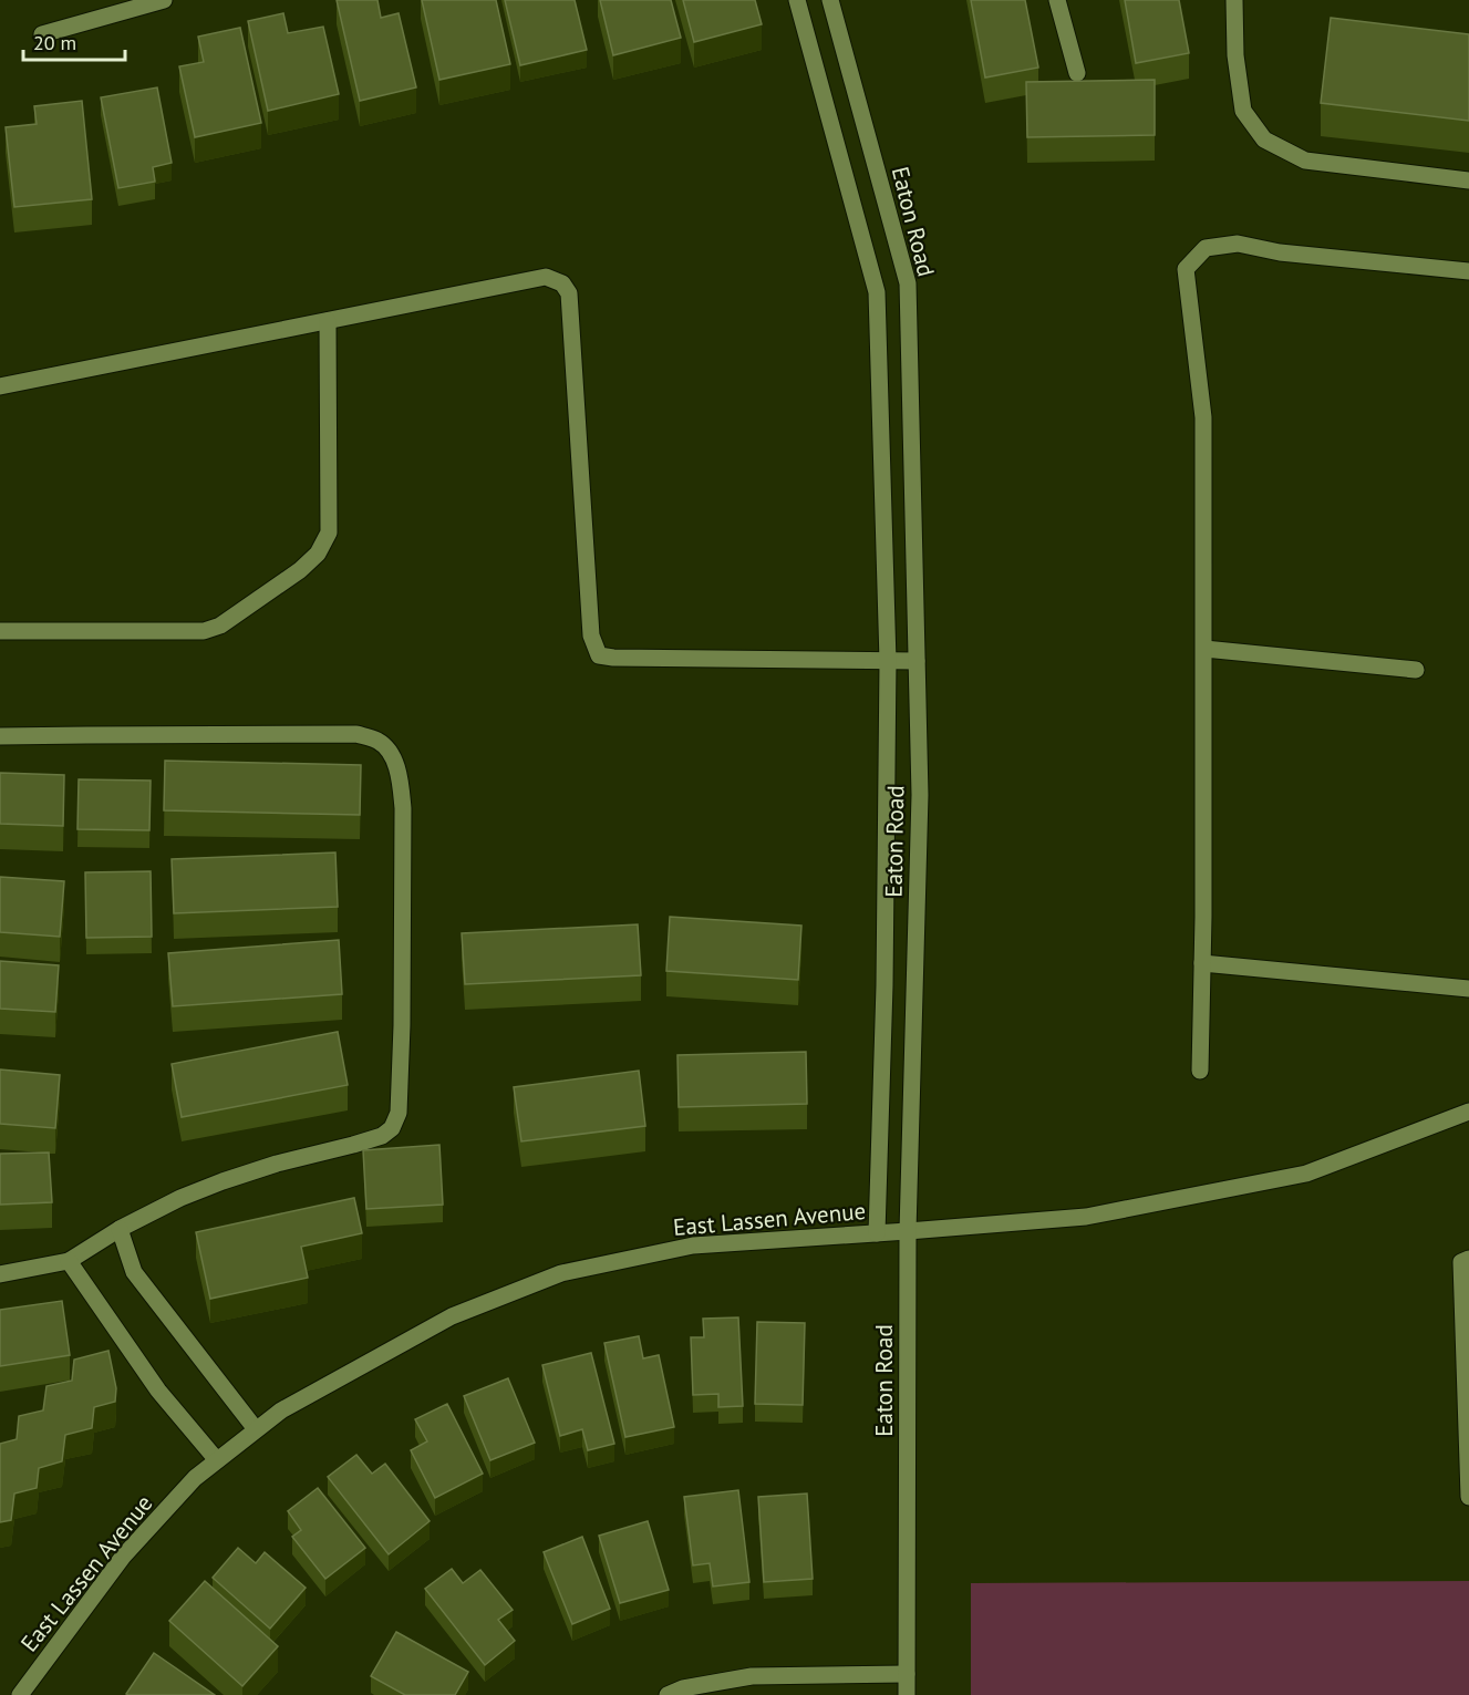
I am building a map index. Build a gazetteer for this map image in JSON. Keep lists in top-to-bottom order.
{
  "streets": {
    "street": ["Eaton Road", "East Lassen Avenue"]
  },
  "crossings": [
    ["Eaton Road", "East Lassen Avenue"]
  ],
  "scale_bar": "20 m"
}
